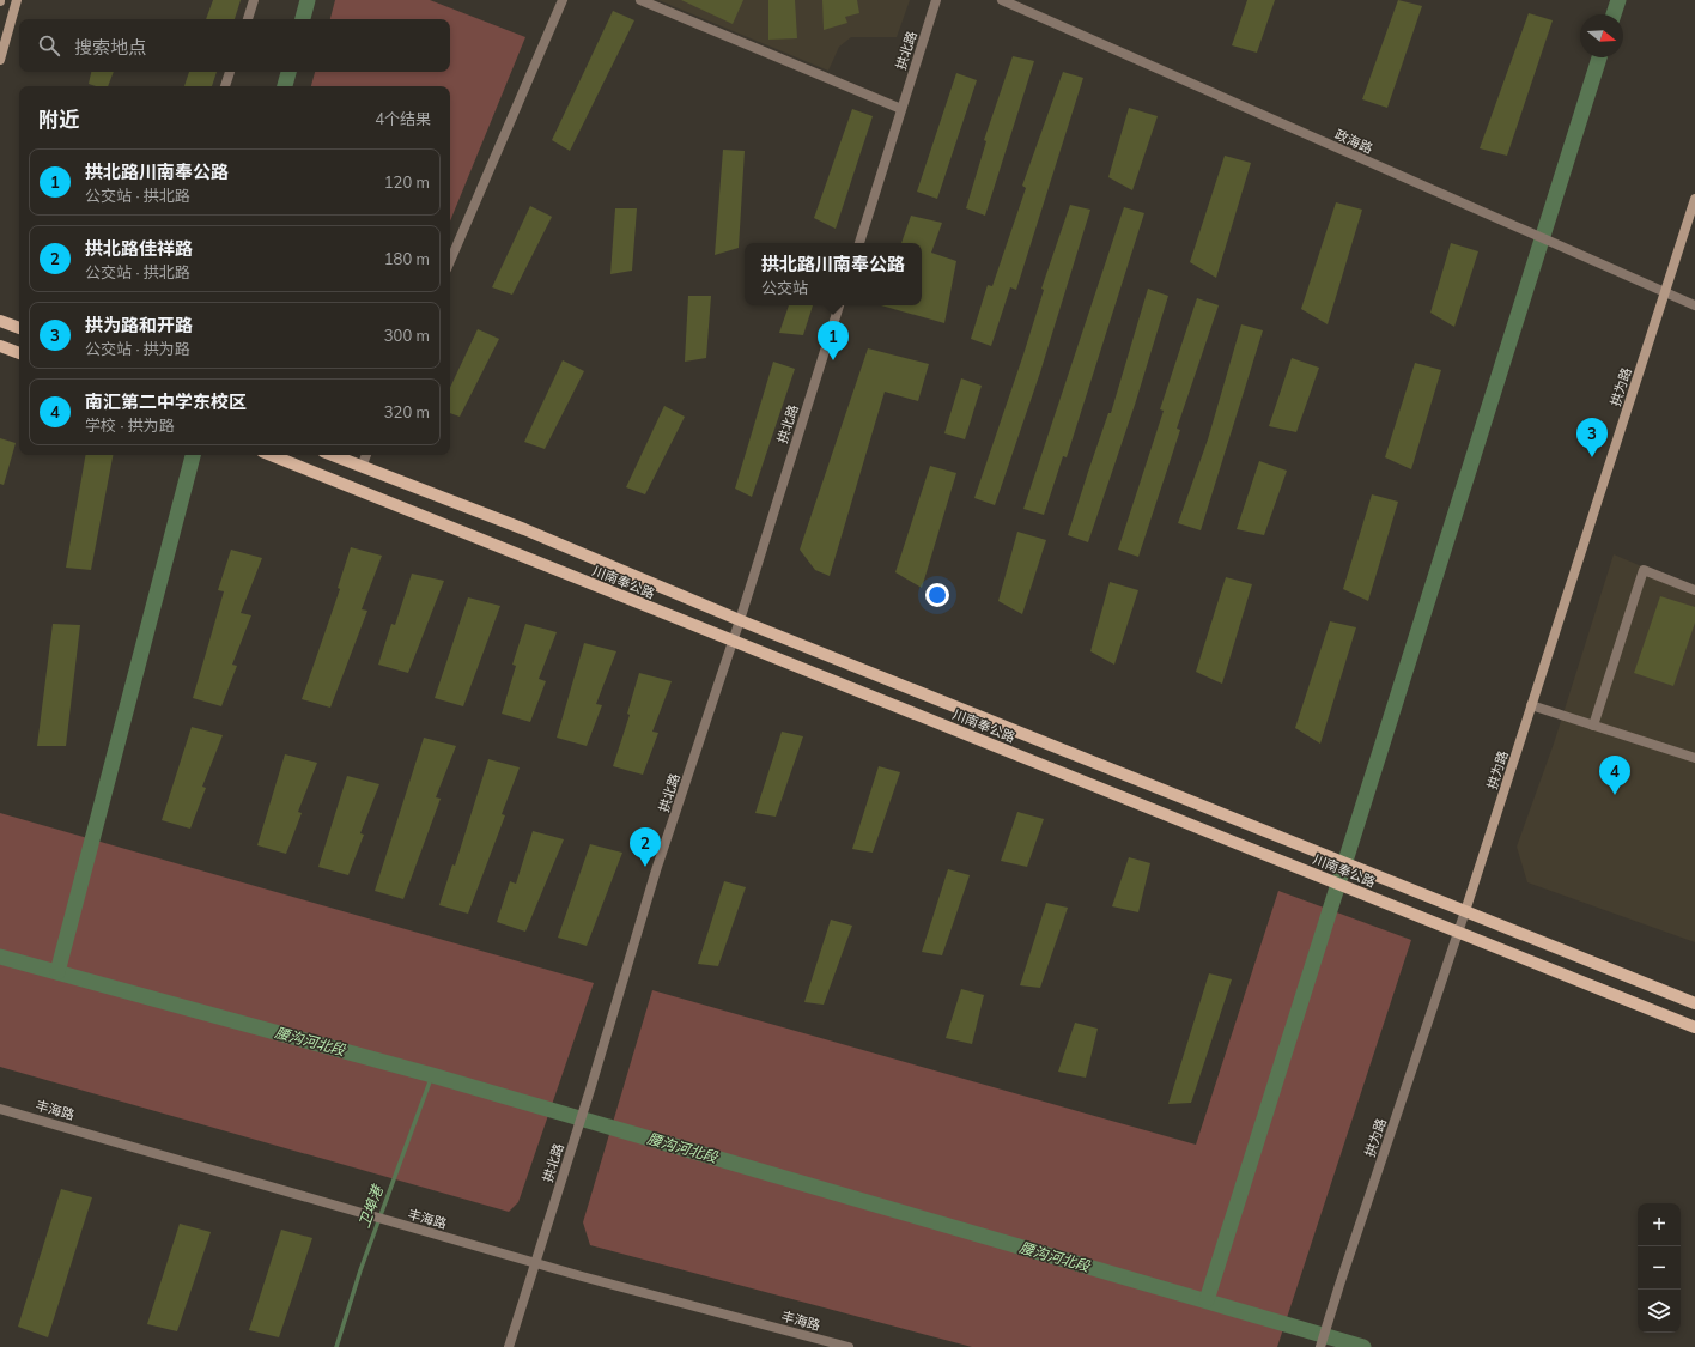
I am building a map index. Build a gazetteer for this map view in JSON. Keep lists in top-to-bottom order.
{
  "streets": {
    "main road": ["拱为路", "川南奉公路"],
    "street": ["拱北路", "政海路", "丰海路"]
  },
  "crossings": [
    ["拱北路", "川南奉公路"],
    ["拱北路", "丰海路"],
    ["政海路", "拱为路"],
    ["拱为路", "川南奉公路"]
  ],
  "water": ["腰沟河北段", "卫埠港"],
  "north": "right",
  "page": {
    "search": "搜索地点",
    "heading": ["附近", "4个结果"],
    "list": [
      {
        "mark": "1",
        "name": "拱北路川南奉公路",
        "note": "公交站 · 拱北路",
        "value": "120 m"
      },
      {
        "mark": "2",
        "name": "拱北路佳祥路",
        "note": "公交站 · 拱北路",
        "value": "180 m"
      },
      {
        "mark": "3",
        "name": "拱为路和开路",
        "note": "公交站 · 拱为路",
        "value": "300 m"
      },
      {
        "mark": "4",
        "name": "南汇第二中学东校区",
        "note": "学校 · 拱为路",
        "value": "320 m"
      }
    ],
    "popup": ["拱北路川南奉公路", "公交站"],
    "pins": [
      "1",
      "3",
      "4",
      "2"
    ],
    "map_buttons": ["+", "−"]
  }
}
